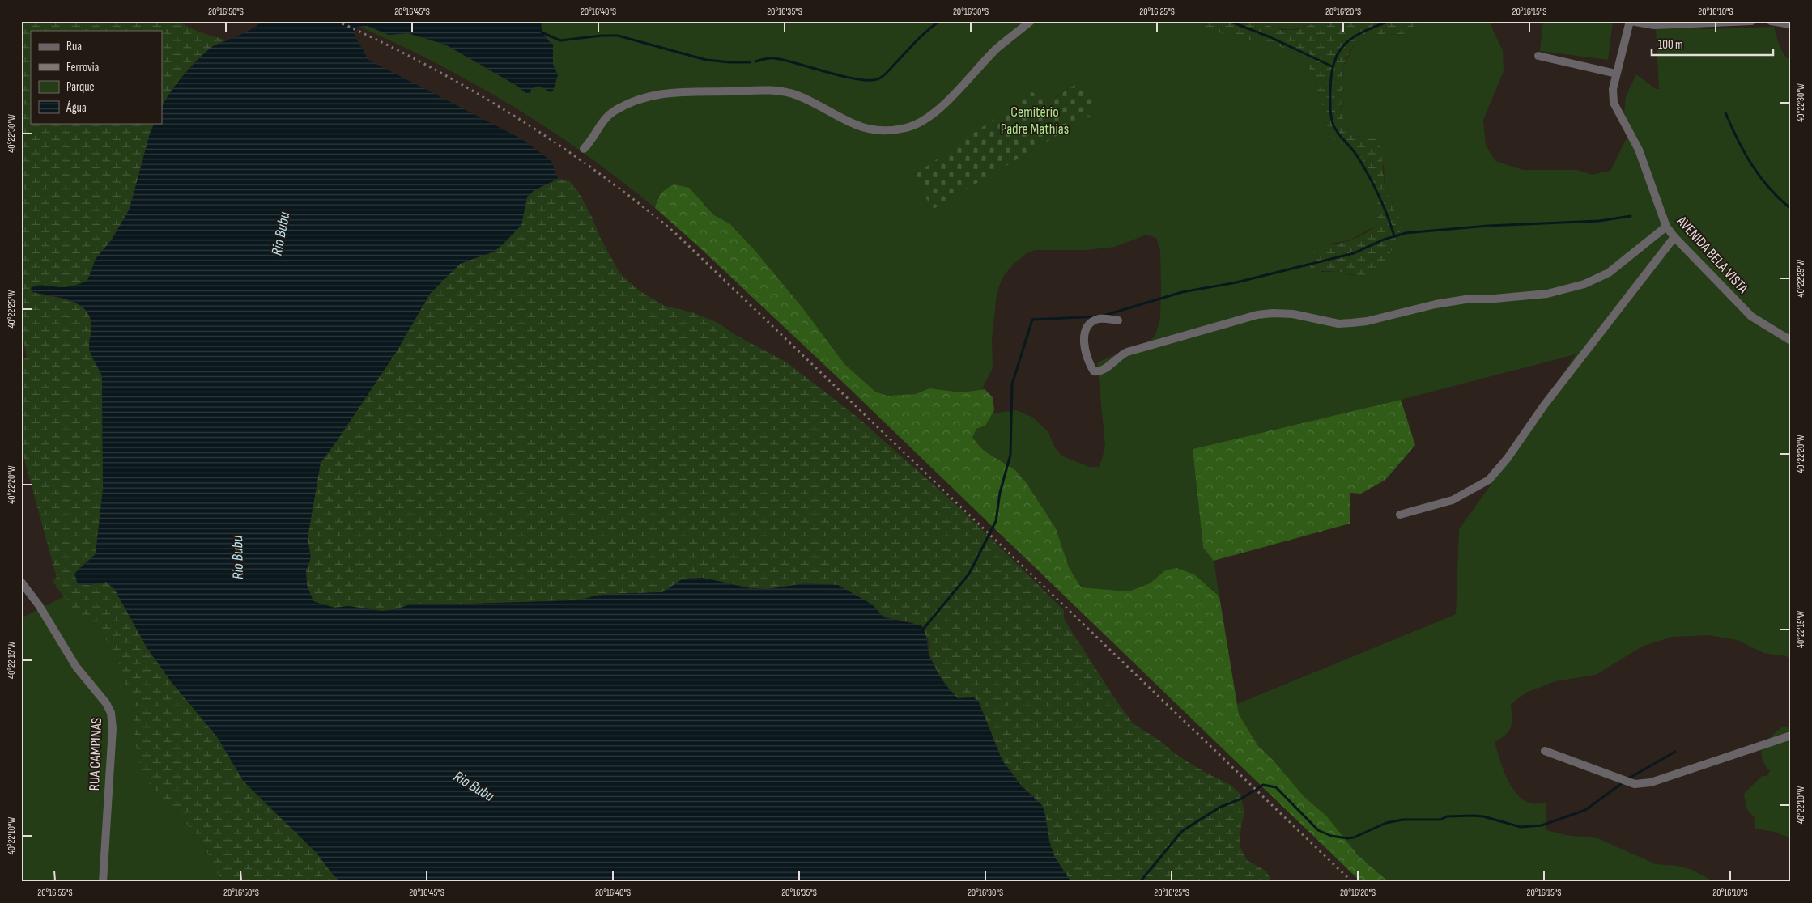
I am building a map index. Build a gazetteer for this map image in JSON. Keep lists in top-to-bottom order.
{
  "streets": {
    "street": ["AVENIDA BELA VISTA", "RUA CAMPINAS"]
  },
  "water": ["Rio Bubu"],
  "parks": ["Cemitério Padre Mathias"],
  "legend": [
    "Rua",
    "Ferrovia",
    "Parque",
    "Água"
  ],
  "scale_bar": "100 m",
  "coordinates": [
    "20°16'50\"S",
    "20°16'45\"S",
    "20°16'40\"S",
    "20°16'35\"S",
    "20°16'30\"S",
    "20°16'25\"S",
    "20°16'20\"S",
    "20°16'15\"S",
    "20°16'10\"S",
    "40°22'30\"W",
    "40°22'25\"W",
    "40°22'20\"W",
    "40°22'15\"W",
    "40°22'10\"W",
    "20°16'55\"S"
  ]
}
